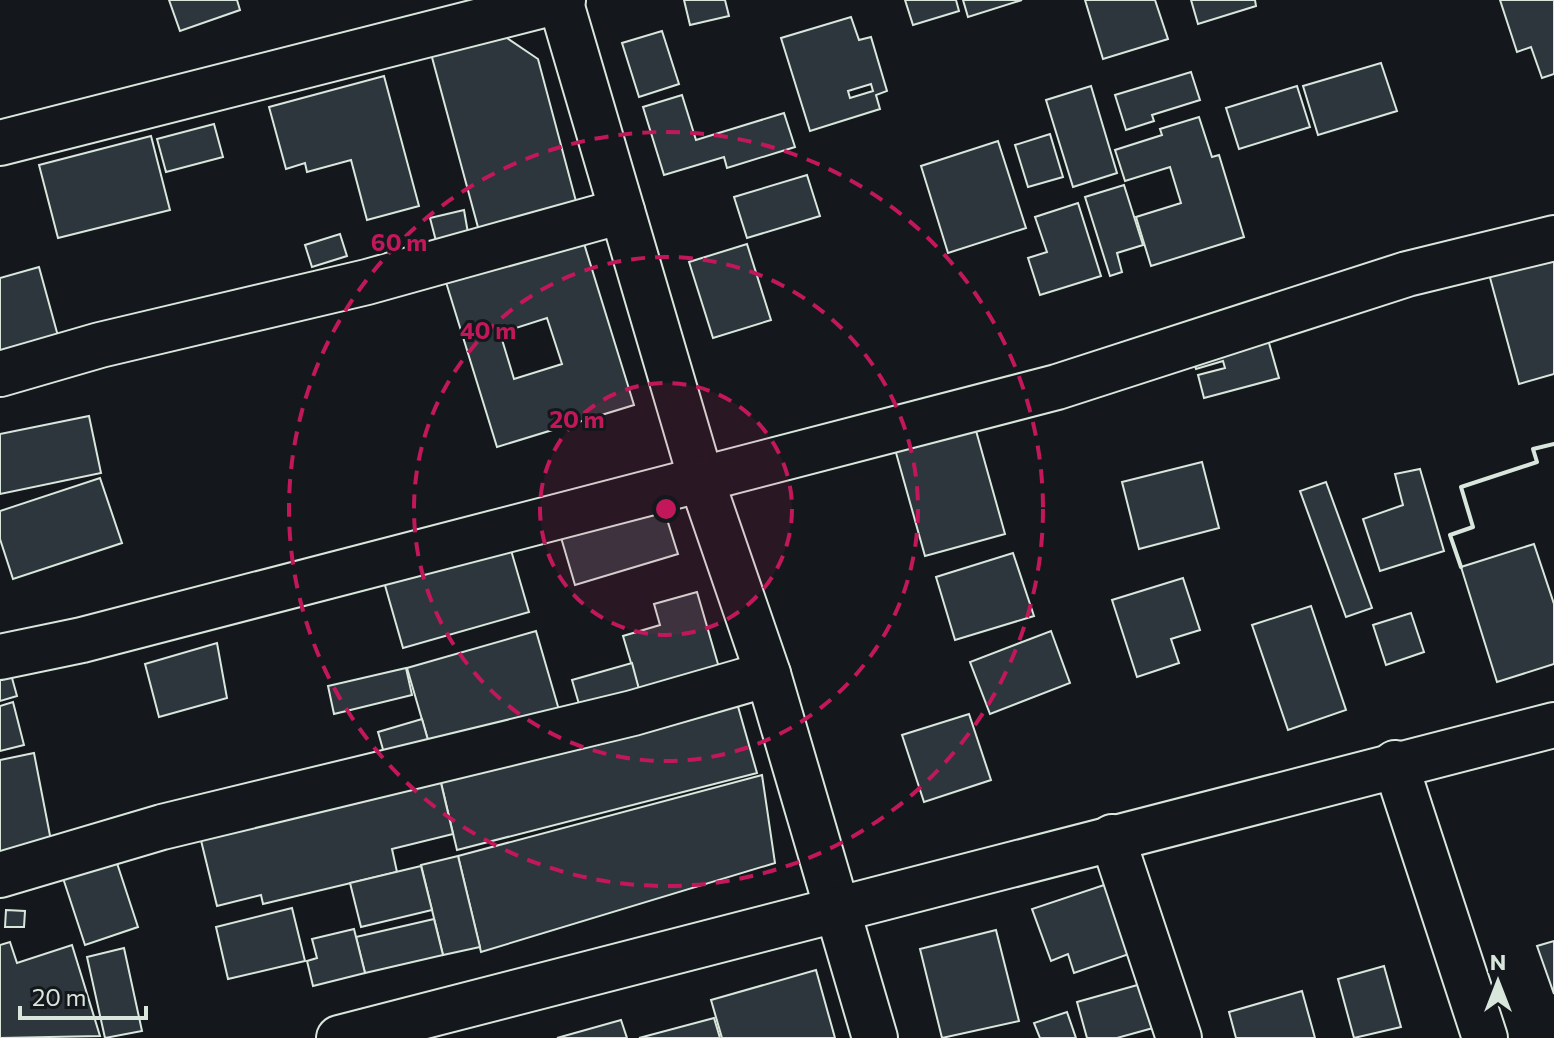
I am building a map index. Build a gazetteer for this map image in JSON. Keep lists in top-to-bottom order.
{
  "scale_bar": "20 m",
  "north": "top",
  "rings": ["60 m", "40 m", "20 m"]
}
